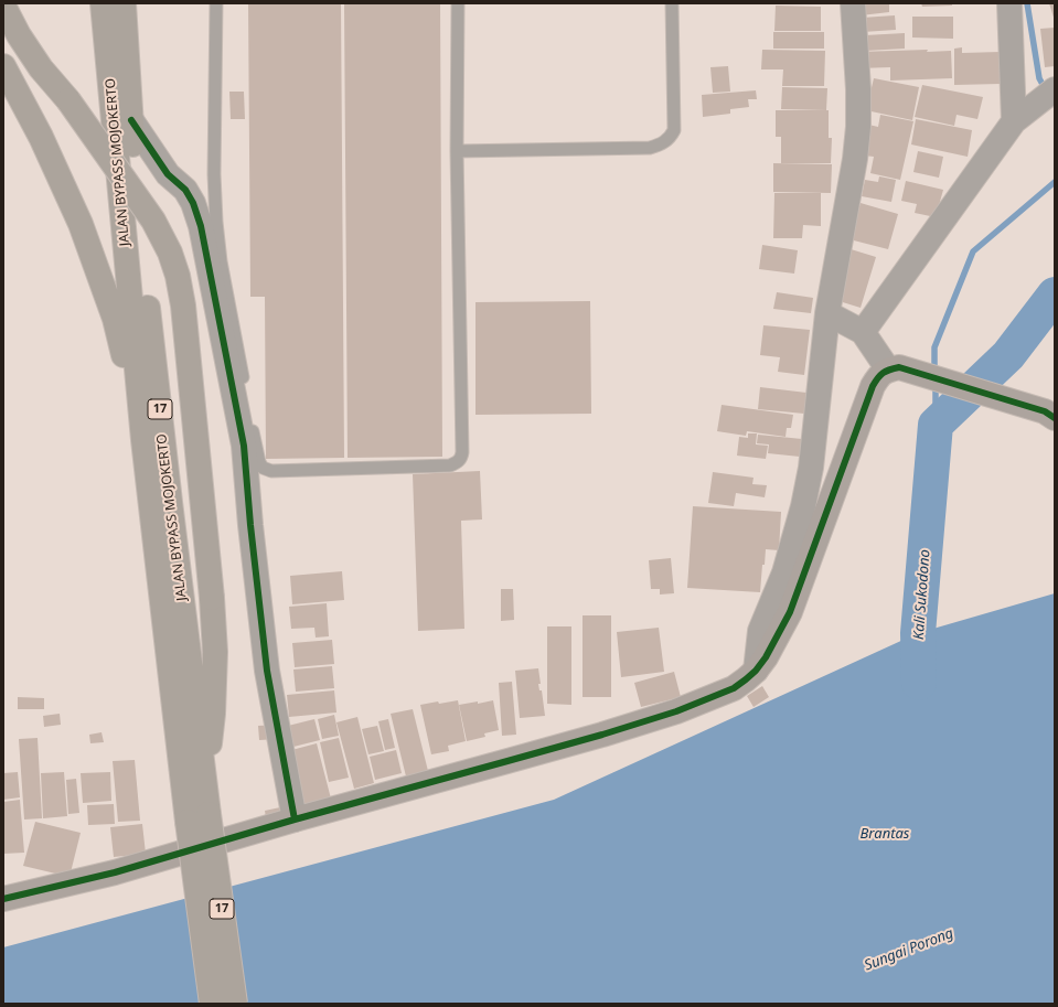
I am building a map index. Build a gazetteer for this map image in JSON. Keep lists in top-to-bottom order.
{
  "streets": {
    "highway": ["JALAN BYPASS MOJOKERTO", "17"]
  },
  "water": ["Kali Sukodono", "Brantas", "Sungai Porong"]
}
